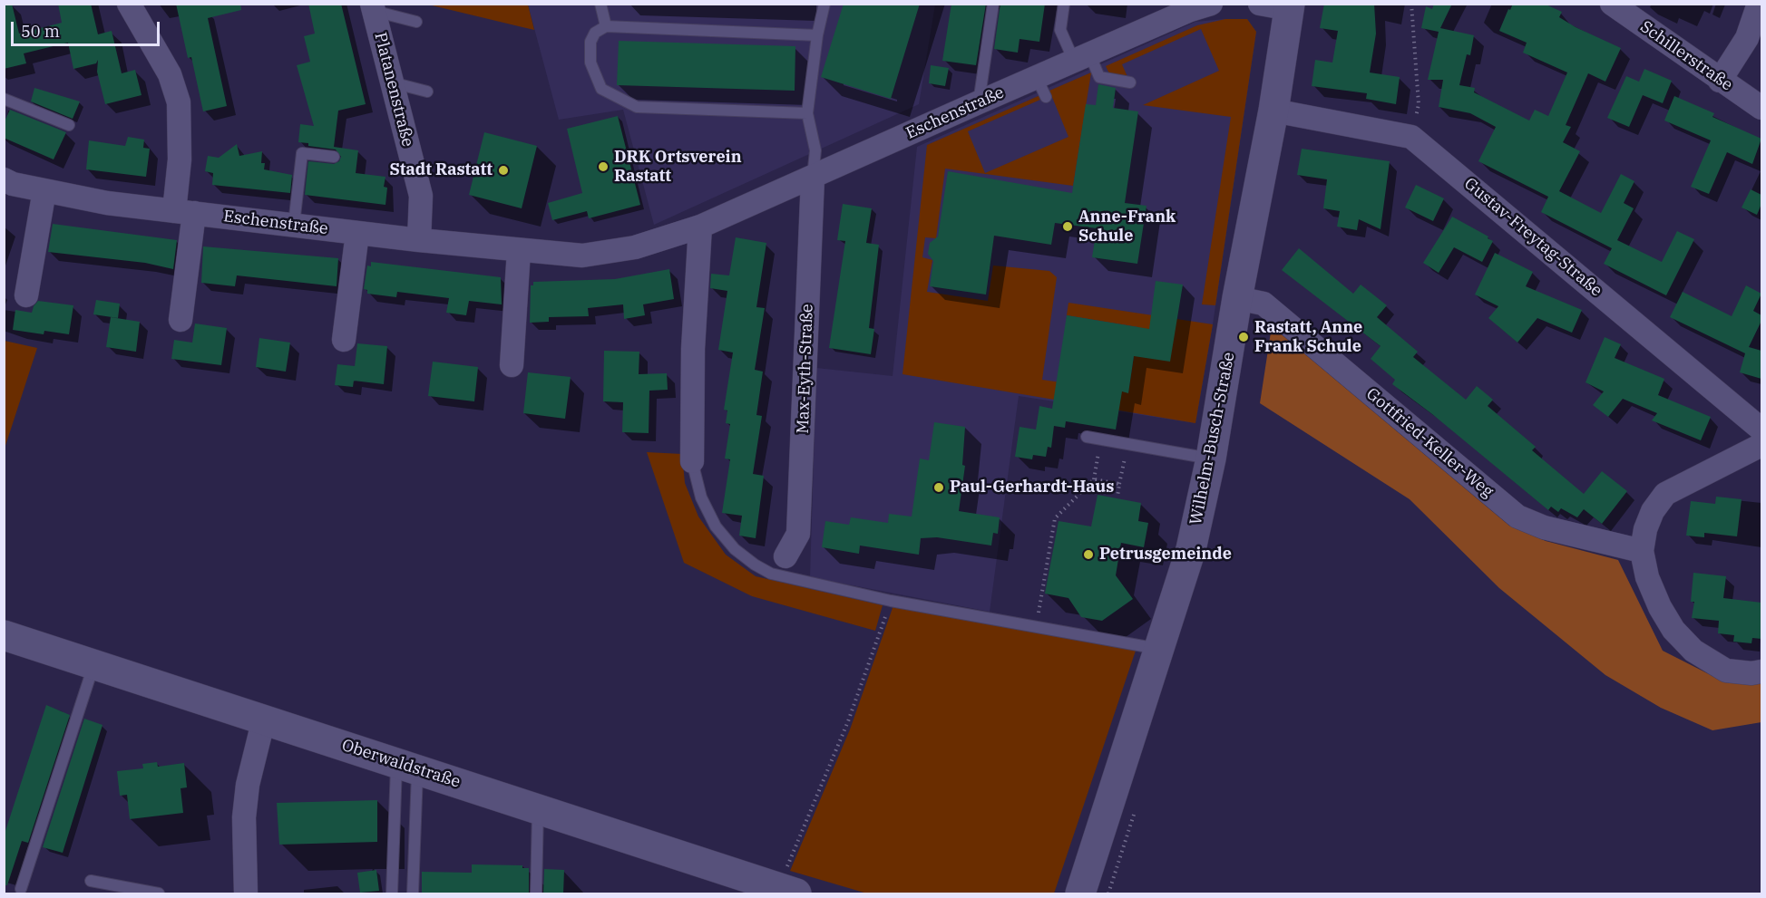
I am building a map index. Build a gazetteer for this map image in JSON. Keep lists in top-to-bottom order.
{
  "streets": {
    "main road": ["Wilhelm-Busch-Straße", "Oberwaldstraße"],
    "street": [
      "Schillerstraße",
      "Platanenstraße",
      "Eschenstraße",
      "Gustav-Freytag-Straße",
      "Max-Eyth-Straße",
      "Gottfried-Keller-Weg"
    ]
  },
  "crossings": [
    ["Platanenstraße", "Eschenstraße"],
    ["Eschenstraße", "Max-Eyth-Straße"],
    ["Gustav-Freytag-Straße", "Wilhelm-Busch-Straße"],
    ["Wilhelm-Busch-Straße", "Gottfried-Keller-Weg"]
  ],
  "places": [
    "DRK Ortsverein Rastatt",
    "Stadt Rastatt",
    "Anne-Frank Schule",
    "Rastatt, Anne Frank Schule",
    "Paul-Gerhardt-Haus",
    "Petrusgemeinde"
  ],
  "scale_bar": "50 m"
}
